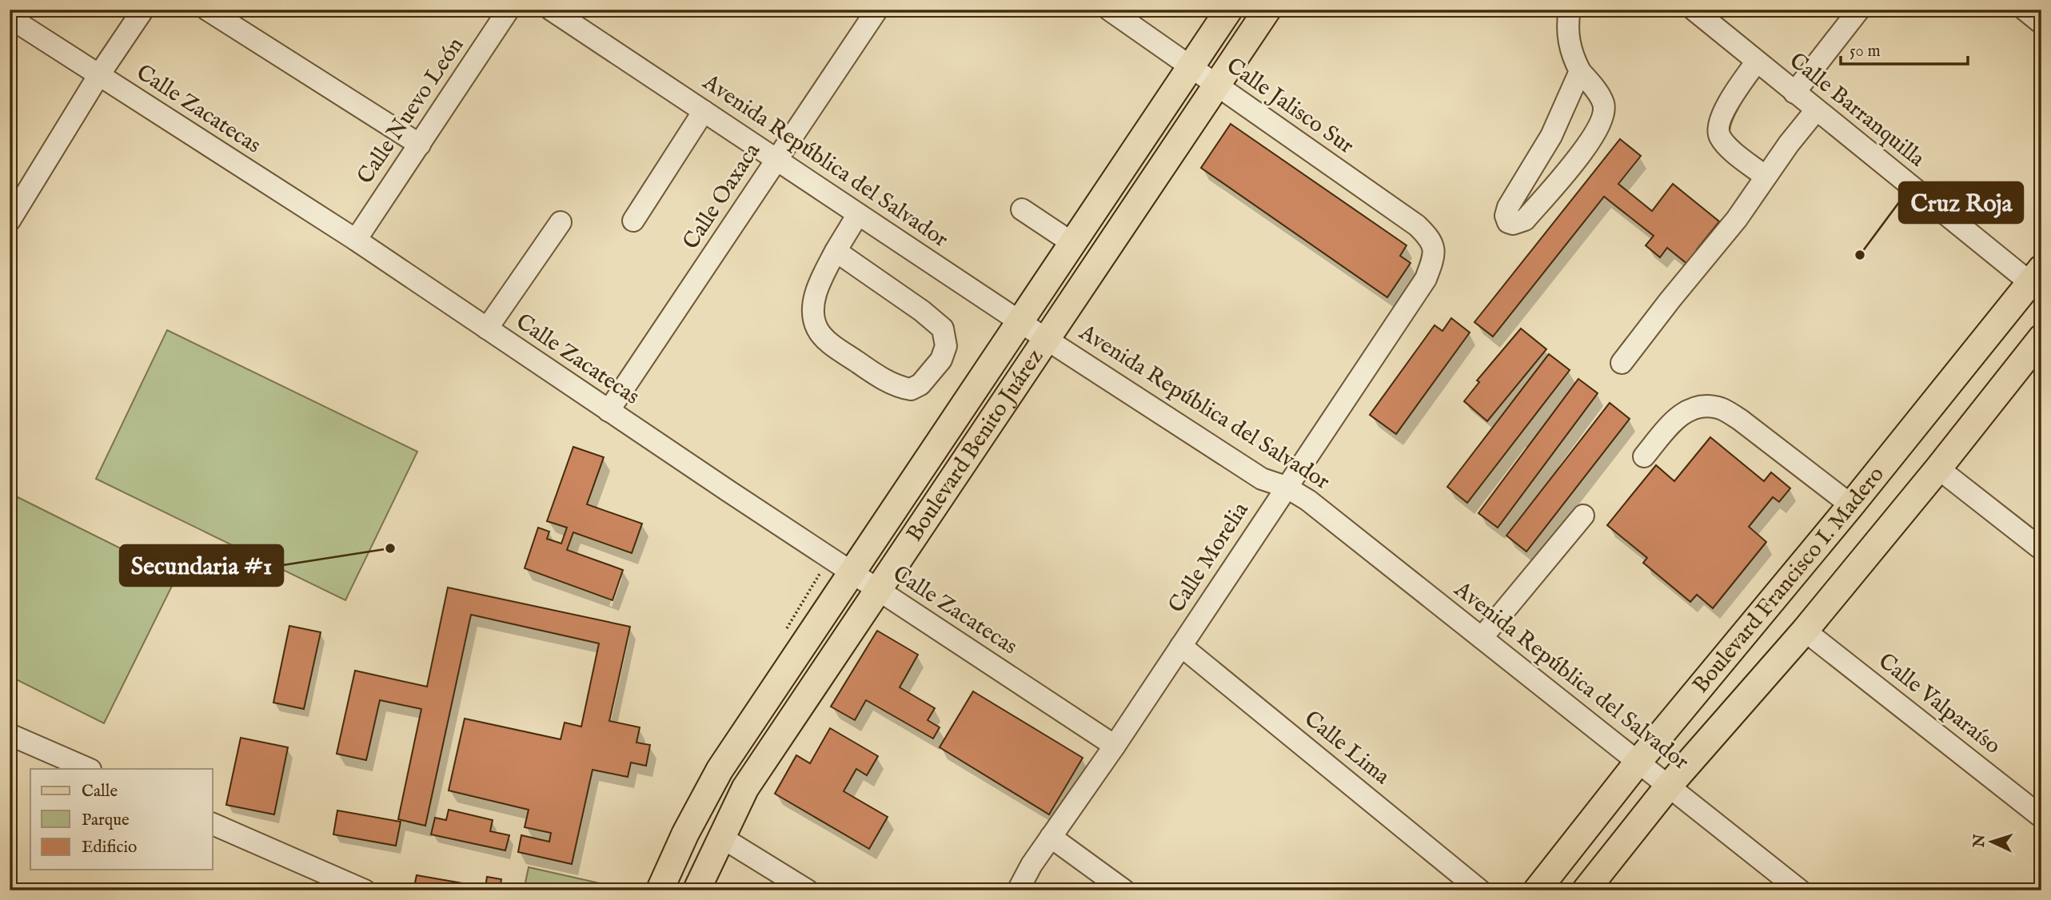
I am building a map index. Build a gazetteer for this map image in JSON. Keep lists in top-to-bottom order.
{
  "streets": {
    "main road": ["Boulevard Benito Juárez", "Boulevard Francisco I. Madero"],
    "street": [
      "Calle Jalisco Sur",
      "Calle Zacatecas",
      "Calle Barranquilla",
      "Calle Nuevo León",
      "Avenida República del Salvador",
      "Calle Oaxaca",
      "Calle Morelia",
      "Calle Valparaíso",
      "Calle Lima"
    ]
  },
  "crossings": [
    ["Calle Jalisco Sur", "Boulevard Benito Juárez"],
    ["Calle Jalisco Sur", "Calle Morelia"],
    ["Calle Zacatecas", "Calle Nuevo León"],
    ["Calle Zacatecas", "Calle Oaxaca"],
    ["Calle Zacatecas", "Boulevard Benito Juárez"],
    ["Calle Zacatecas", "Calle Morelia"],
    ["Calle Barranquilla", "Boulevard Francisco I. Madero"],
    ["Avenida República del Salvador", "Calle Oaxaca"],
    ["Avenida República del Salvador", "Boulevard Benito Juárez"],
    ["Avenida República del Salvador", "Calle Morelia"],
    ["Avenida República del Salvador", "Boulevard Francisco I. Madero"],
    ["Calle Morelia", "Calle Lima"],
    ["Boulevard Francisco I. Madero", "Calle Valparaíso"]
  ],
  "places": ["Cruz Roja", "Secundaria #1"],
  "legend": ["Calle", "Parque", "Edificio"],
  "scale_bar": "50 m",
  "north": "left"
}
